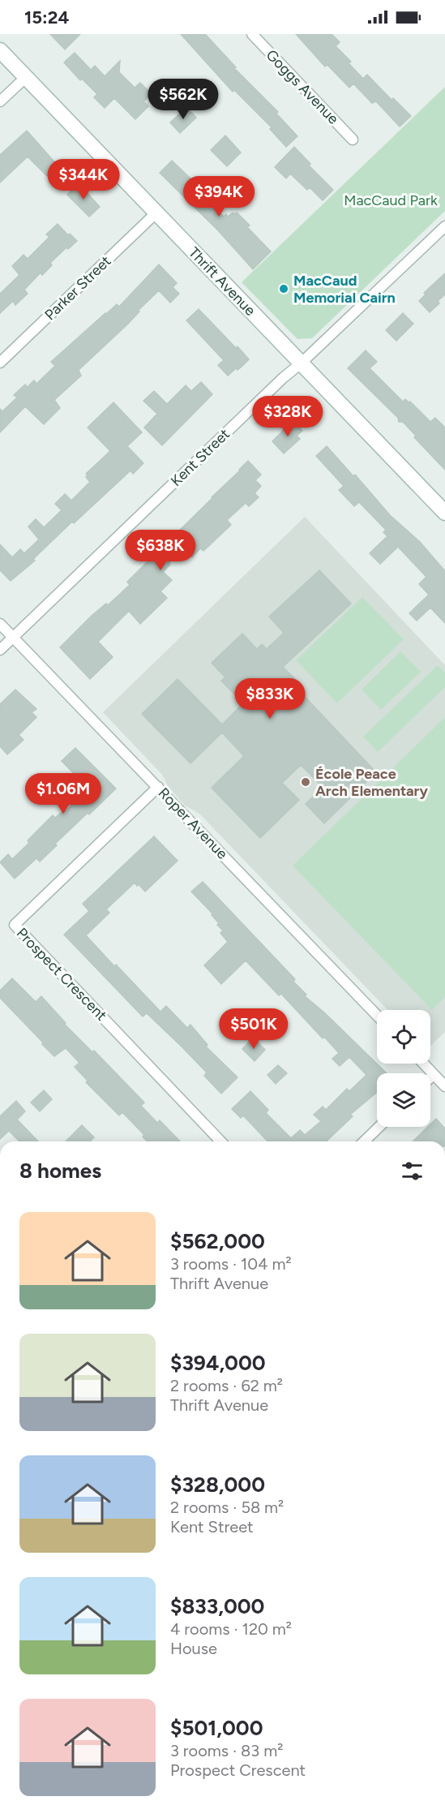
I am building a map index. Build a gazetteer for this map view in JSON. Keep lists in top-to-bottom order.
{
  "streets": {
    "street": [
      "Goggs Avenue",
      "Thrift Avenue",
      "Parker Street",
      "Kent Street",
      "Roper Avenue",
      "Prospect Crescent"
    ]
  },
  "crossings": [
    ["Thrift Avenue", "Parker Street"],
    ["Thrift Avenue", "Kent Street"],
    ["Kent Street", "Roper Avenue"],
    ["Roper Avenue", "Prospect Crescent"]
  ],
  "parks": ["MacCaud Park"],
  "places": ["MacCaud Memorial Cairn", "École Peace Arch Elementary"],
  "page": {
    "status": "15:24",
    "price": [
      "$562K",
      "$344K",
      "$394K",
      "$328K",
      "$638K",
      "$833K",
      "$1.06M",
      "$501K"
    ],
    "heading": "8 homes",
    "list": [
      {
        "name": "$562,000",
        "note": "3 rooms · 104 m² · Thrift Avenue"
      },
      {
        "name": "$394,000",
        "note": "2 rooms · 62 m² · Thrift Avenue"
      },
      {
        "name": "$328,000",
        "note": "2 rooms · 58 m² · Kent Street"
      },
      {
        "name": "$833,000",
        "note": "4 rooms · 120 m² · House"
      },
      {
        "name": "$501,000",
        "note": "3 rooms · 83 m² · Prospect Crescent"
      }
    ]
  }
}
